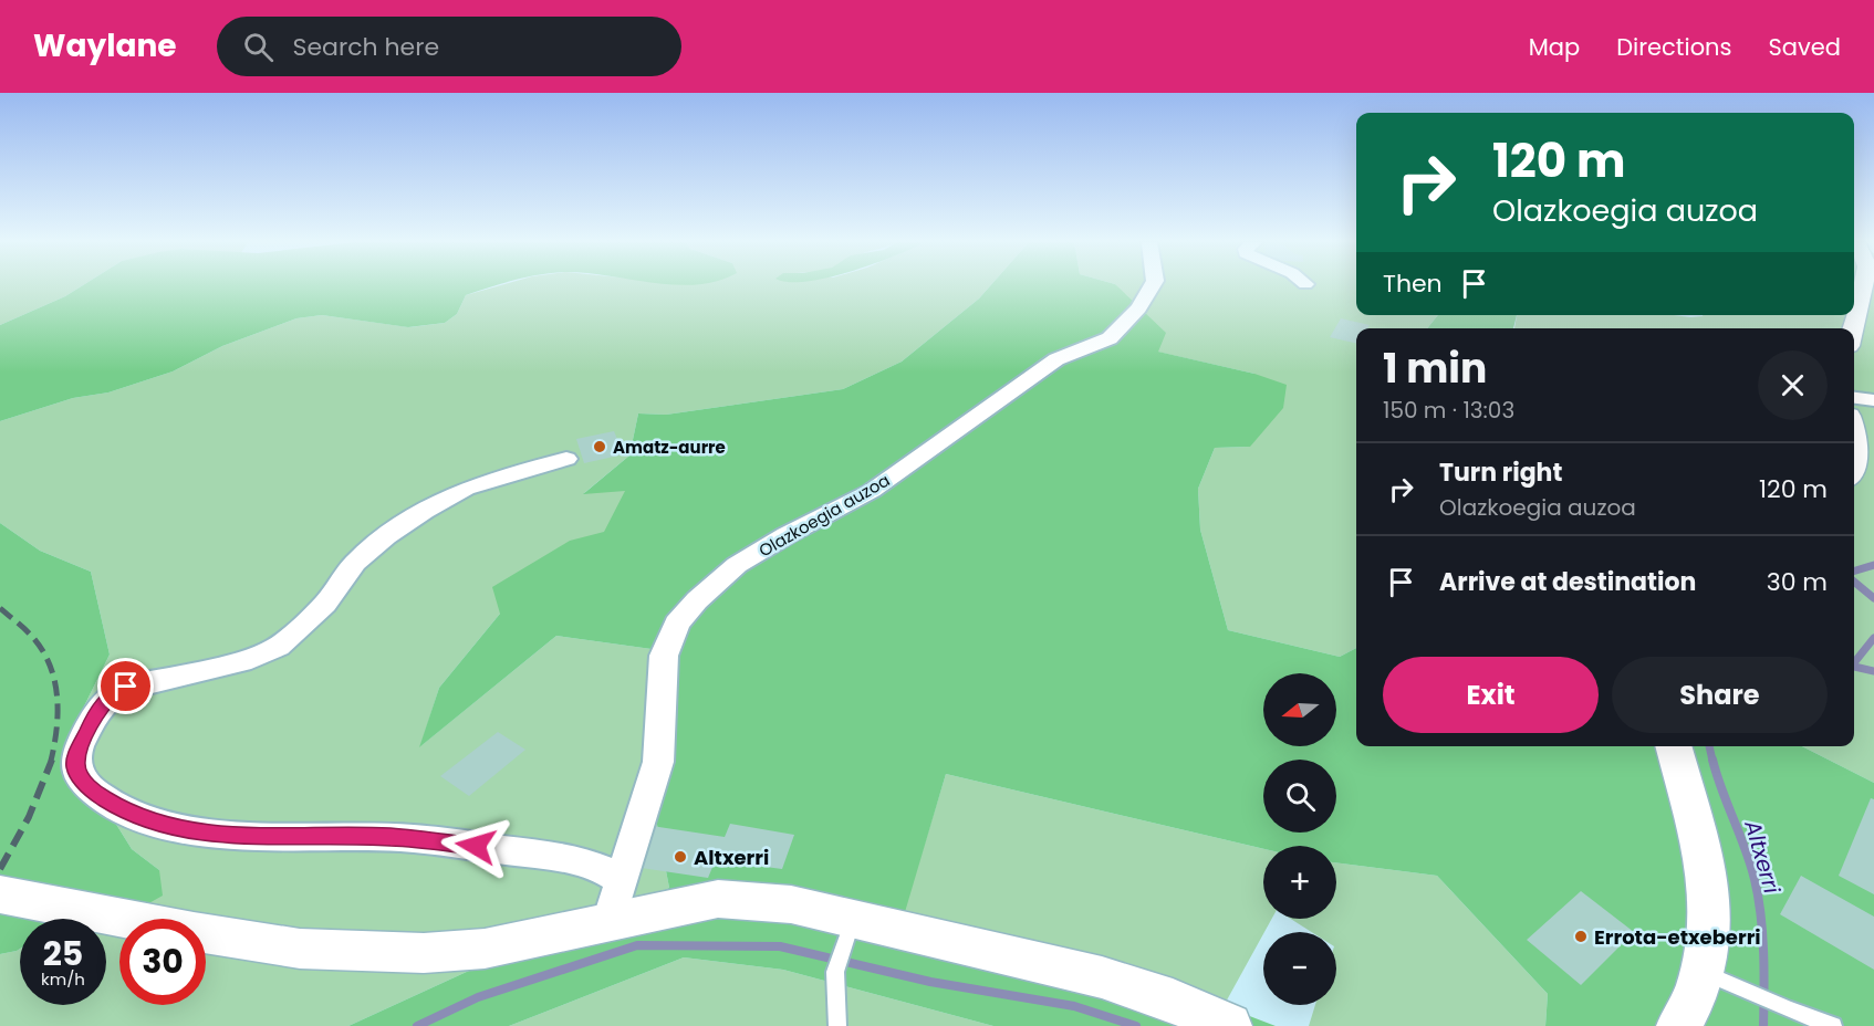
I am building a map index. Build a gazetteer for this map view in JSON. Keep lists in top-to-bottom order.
{
  "streets": {
    "street": ["Olazkoegia auzoa"]
  },
  "water": ["Altxerri"],
  "places": ["Amatz-aurre", "Altxerri", "Errota-etxeberri"],
  "north": "left",
  "page": {
    "header": "Waylane",
    "search": "Search here",
    "nav": ["Map", "Directions", "Saved"],
    "turn": ["120 m", "Olazkoegia auzoa"],
    "then": "Then",
    "heading": ["1 min", "150 m · 13:03"],
    "list": [
      {
        "name": "Turn right",
        "note": "Olazkoegia auzoa",
        "value": "120 m"
      },
      {
        "name": "Arrive at destination",
        "value": "30 m"
      }
    ],
    "buttons": ["Exit", "Share"],
    "map_buttons": ["+", "−"],
    "speed": "25 km/h",
    "limit": "30"
  }
}
